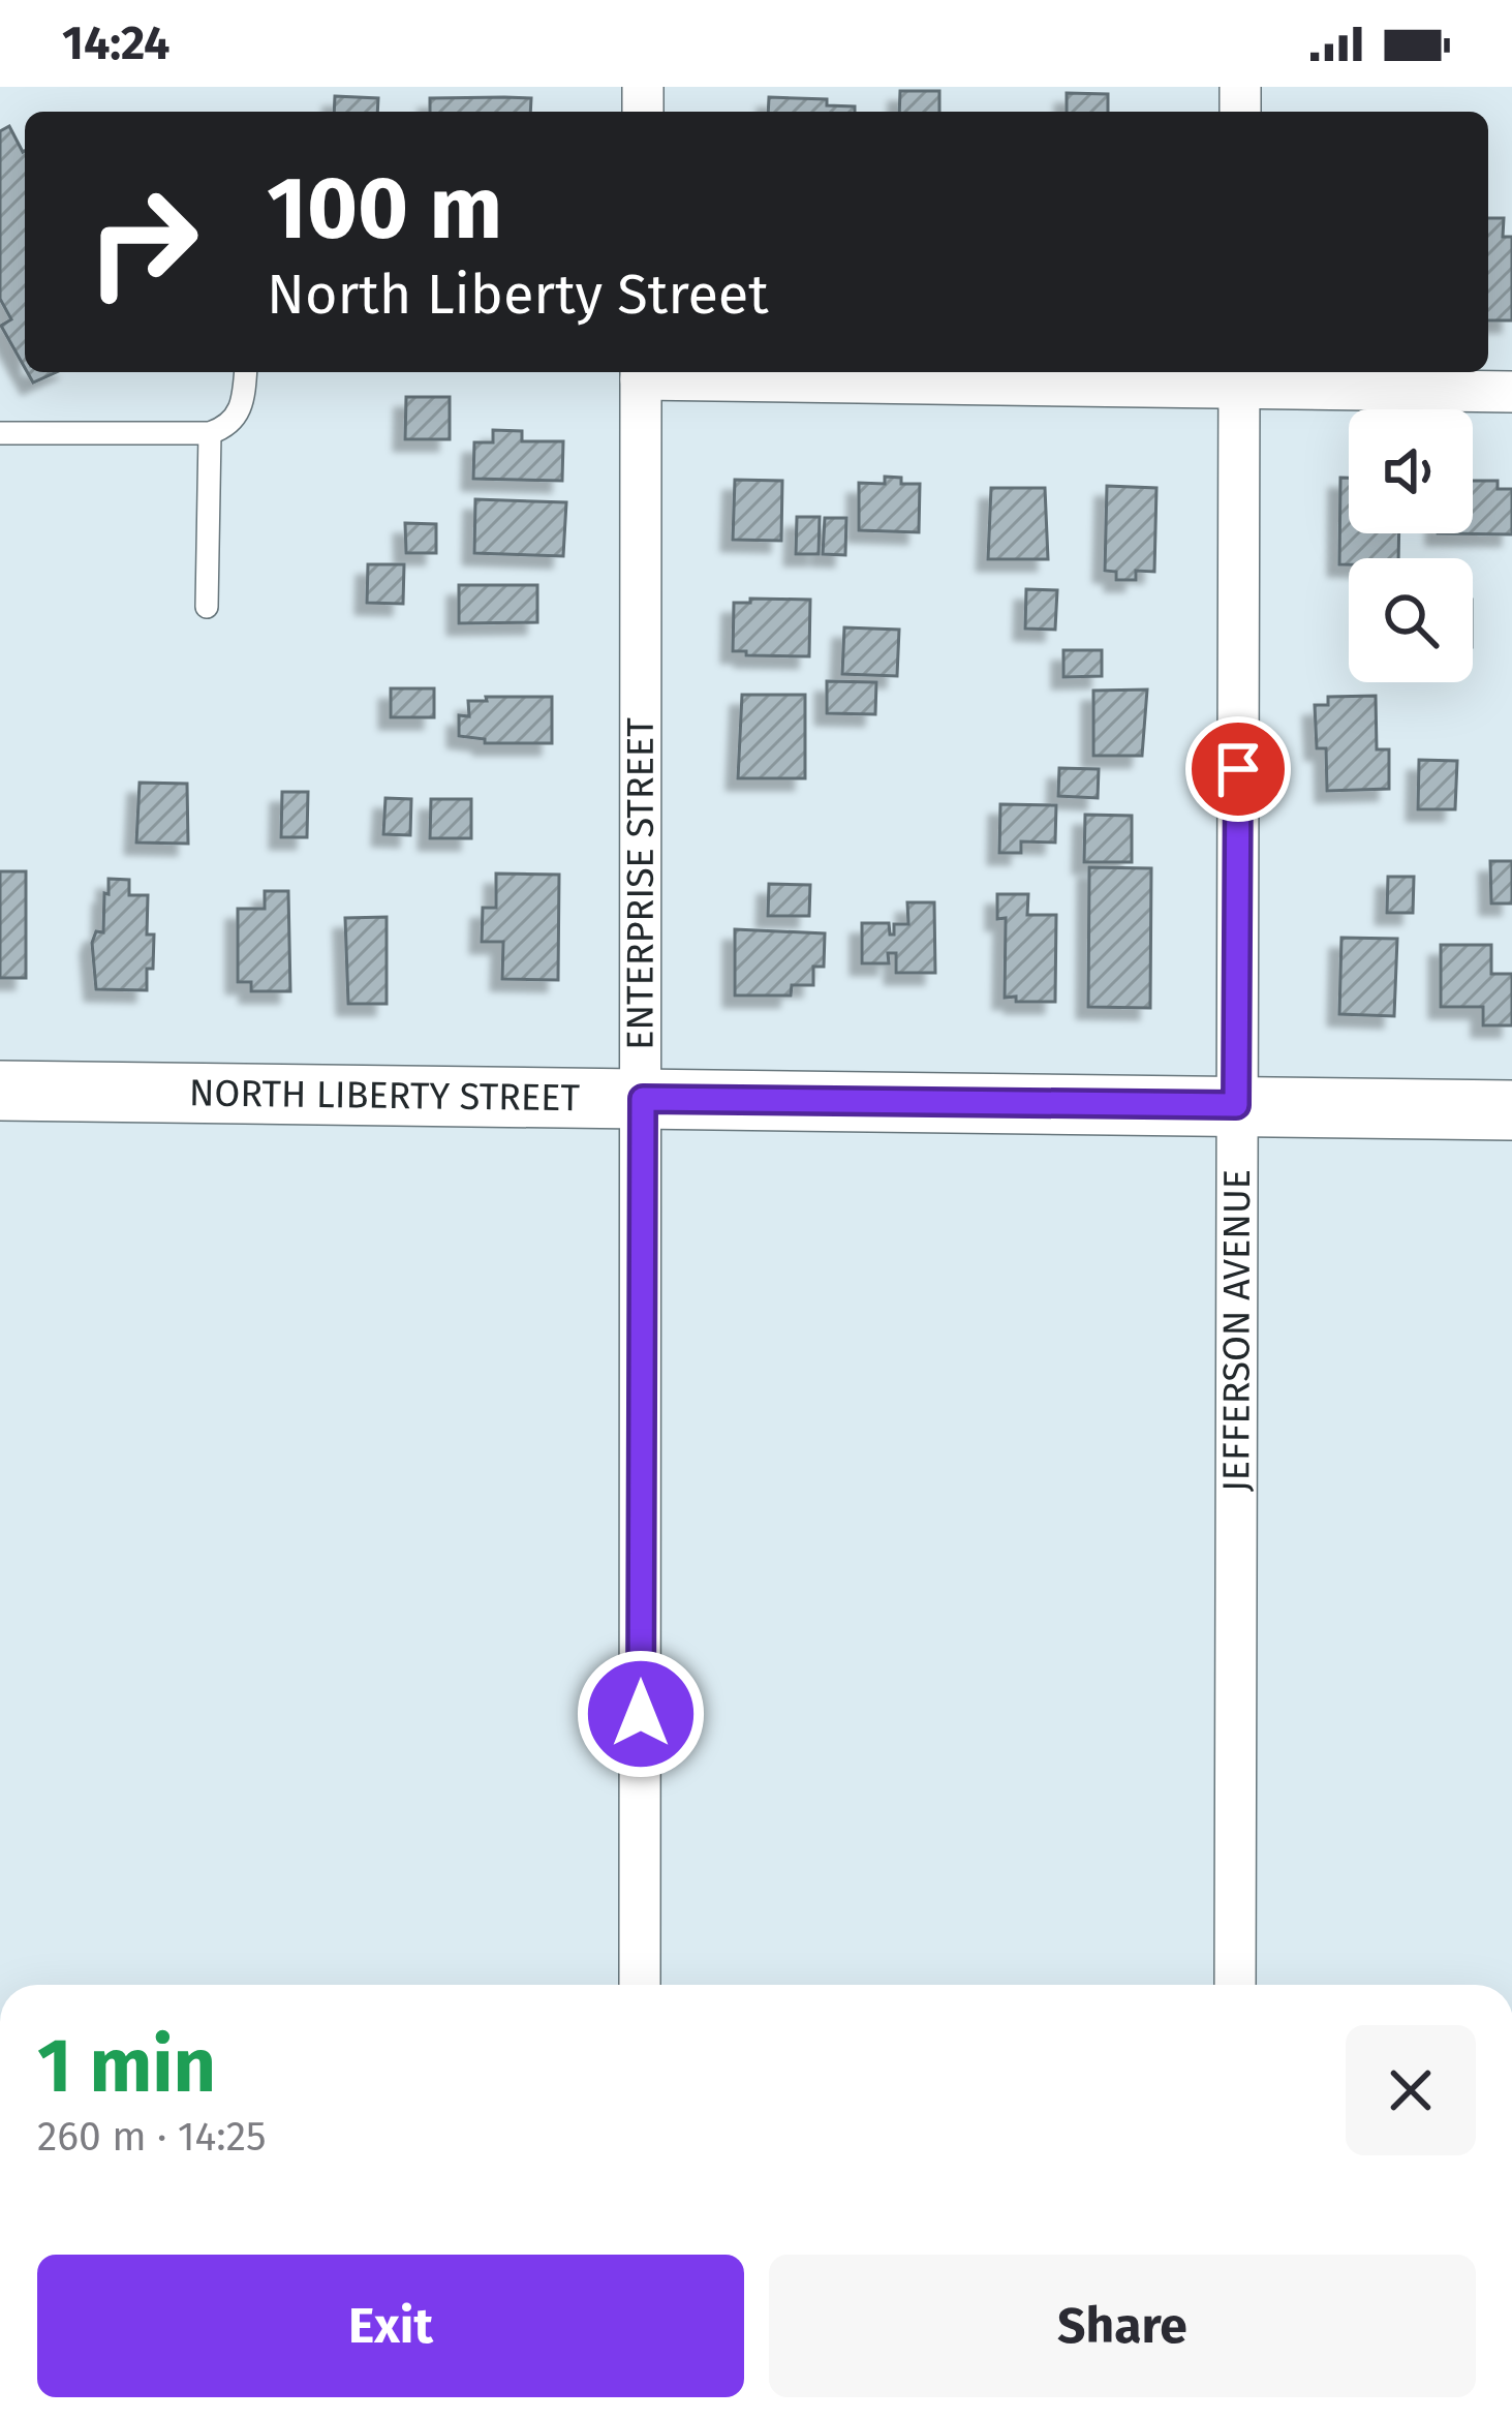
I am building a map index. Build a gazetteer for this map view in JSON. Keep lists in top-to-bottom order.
{
  "streets": {
    "main road": ["NORTH LIBERTY STREET"],
    "street": ["ENTERPRISE STREET", "JEFFERSON AVENUE"]
  },
  "crossings": [
    ["ENTERPRISE STREET", "NORTH LIBERTY STREET"],
    ["NORTH LIBERTY STREET", "JEFFERSON AVENUE"]
  ],
  "page": {
    "status": "14:24",
    "turn": ["100 m", "North Liberty Street"],
    "heading": ["1 min", "260 m · 14:25"],
    "buttons": ["Exit", "Share"]
  }
}
